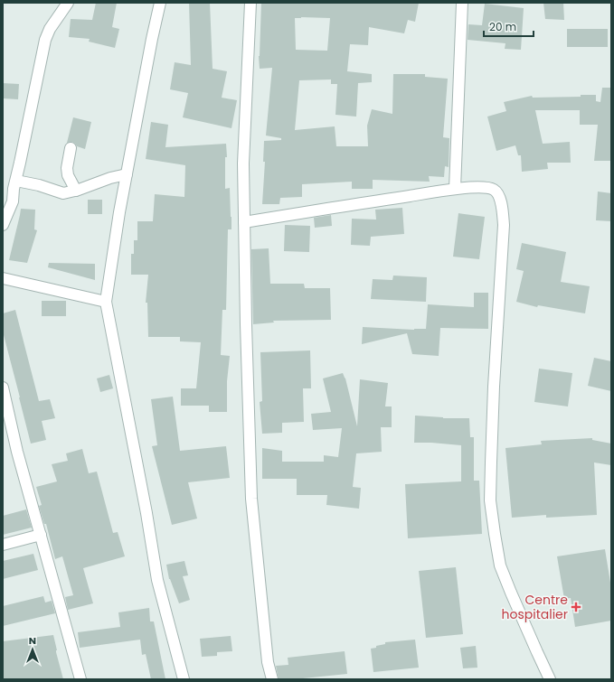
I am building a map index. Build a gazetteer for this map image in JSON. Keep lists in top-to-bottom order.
{
  "places": {
    "health": ["Centre hospitalier"]
  },
  "scale_bar": "20 m",
  "north": "top"
}
